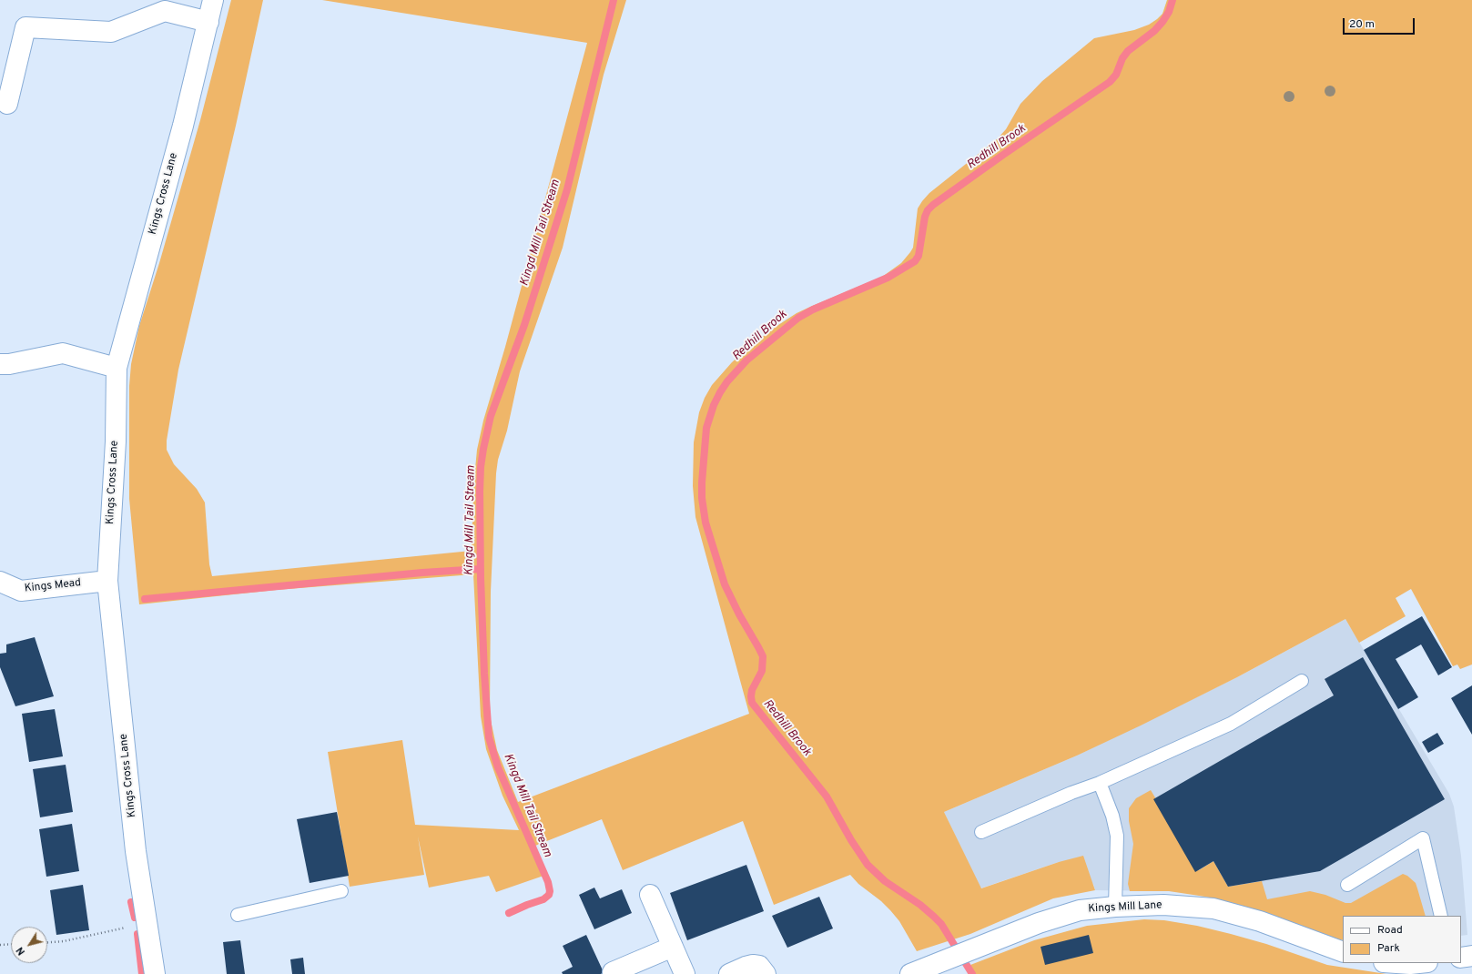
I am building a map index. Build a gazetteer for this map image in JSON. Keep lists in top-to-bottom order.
{
  "streets": {
    "street": ["Kings Cross Lane", "Kings Mead", "Kings Mill Lane"]
  },
  "crossings": [
    ["Kings Cross Lane", "Kings Mead"]
  ],
  "water": ["Redhill Brook", "Kingd Mill Tail Stream"],
  "legend": ["Road", "Park"],
  "scale_bar": "20 m",
  "north": "bottom left"
}
